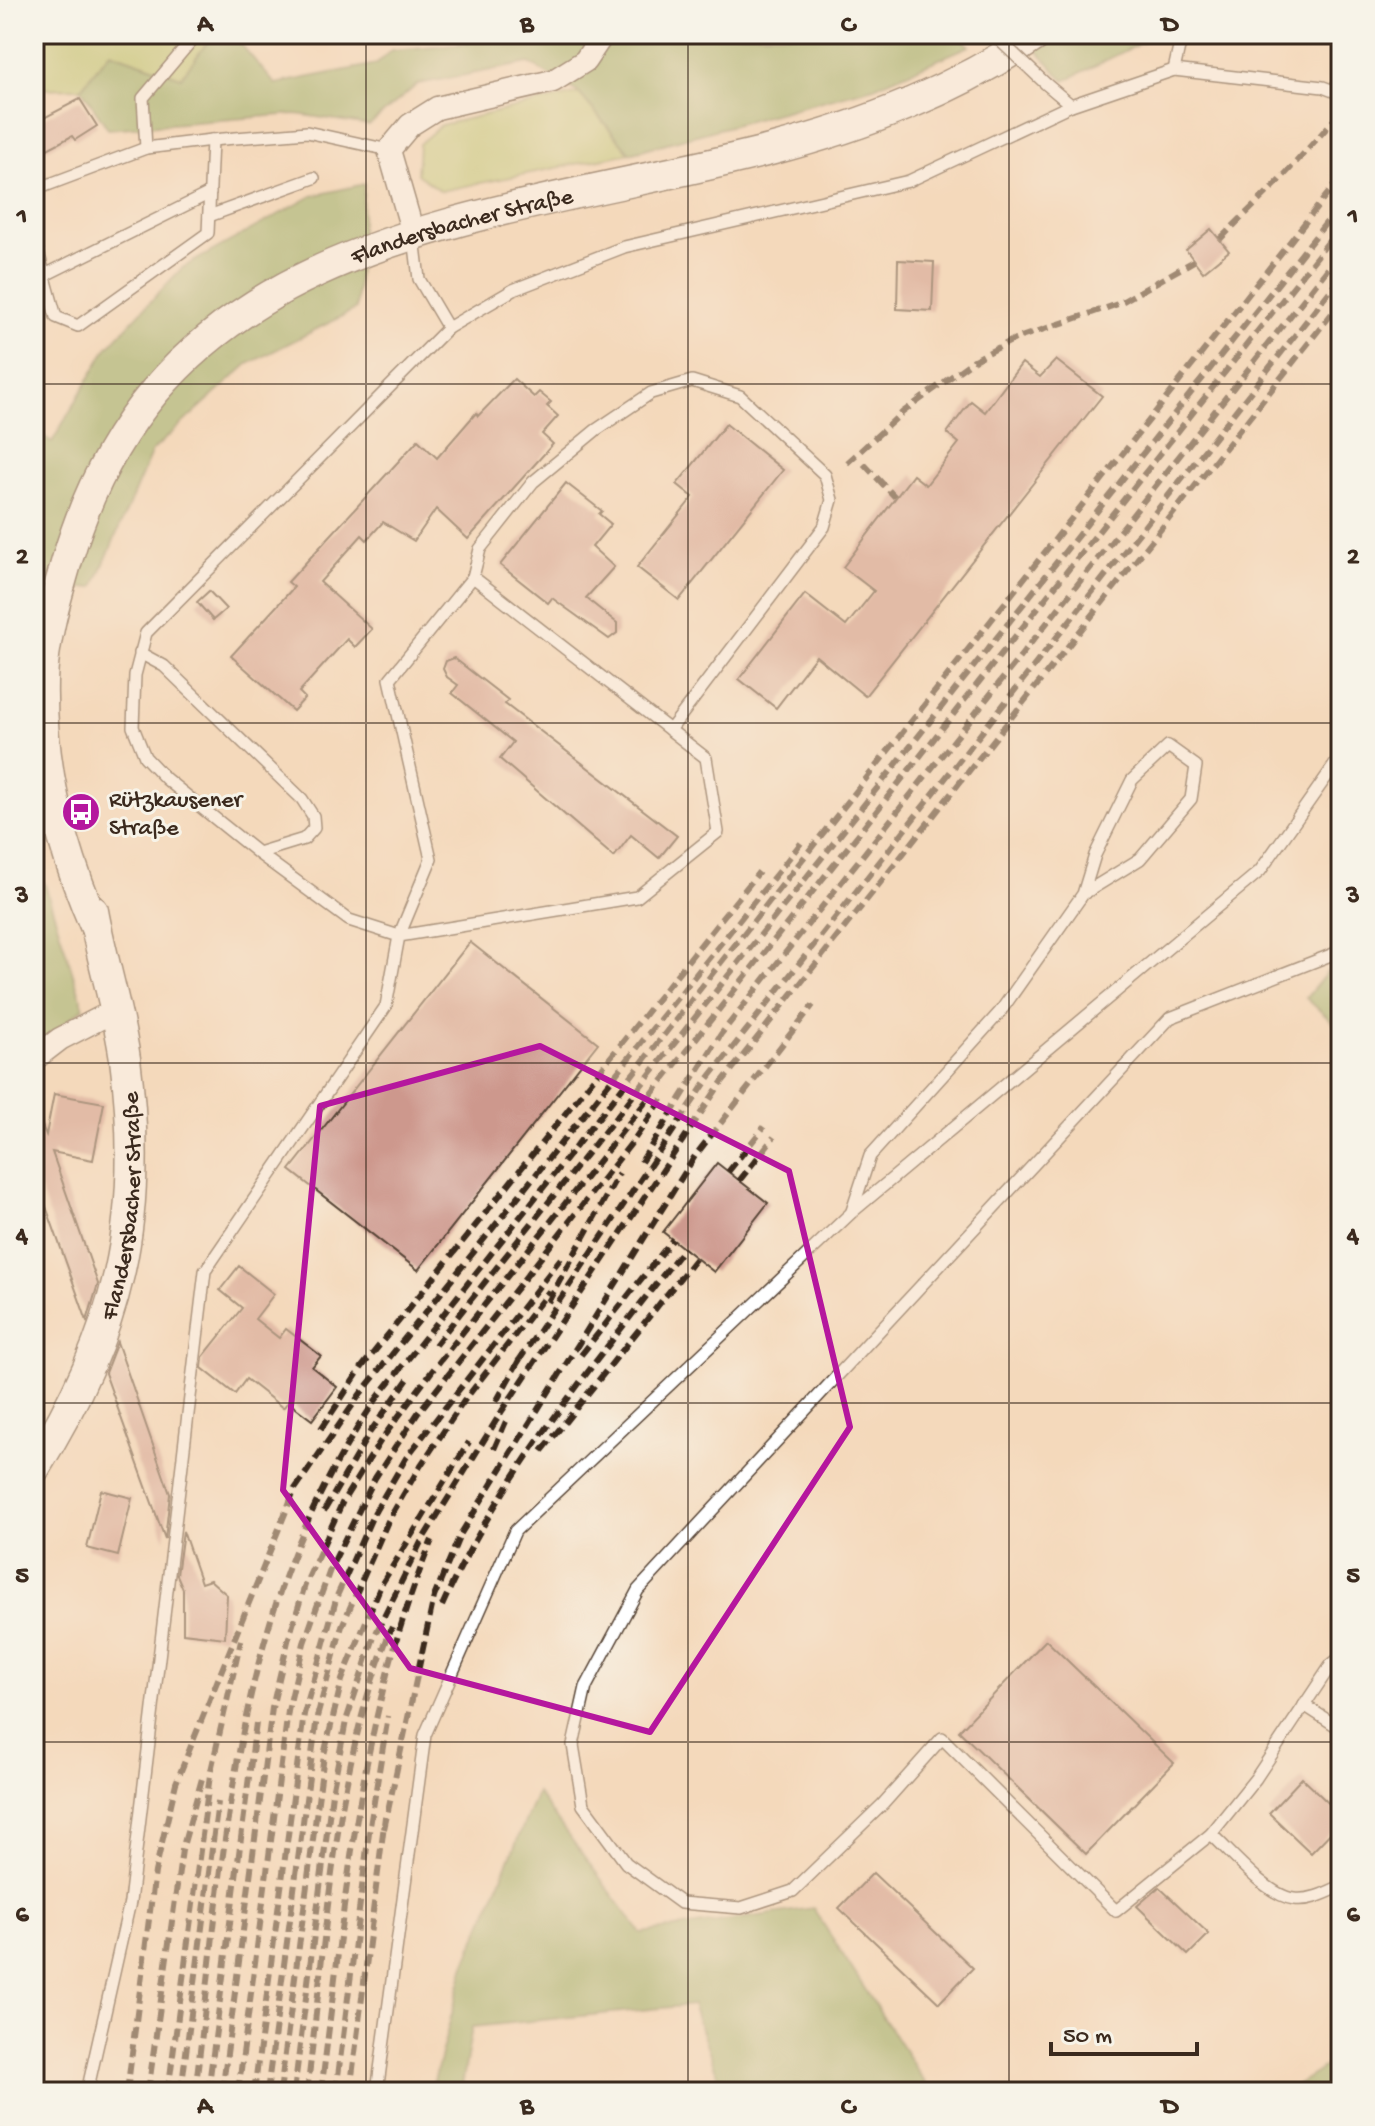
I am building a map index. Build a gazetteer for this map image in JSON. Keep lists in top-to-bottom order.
{
  "streets": {
    "street": ["Flandersbacher Straße"]
  },
  "places": {
    "bus stop": ["Rützkausener Straße"]
  },
  "scale_bar": "50 m",
  "grid": {
    "columns": [
      "A",
      "B",
      "C",
      "D"
    ],
    "rows": [
      "1",
      "2",
      "3",
      "4",
      "5",
      "6"
    ]
  }
}
